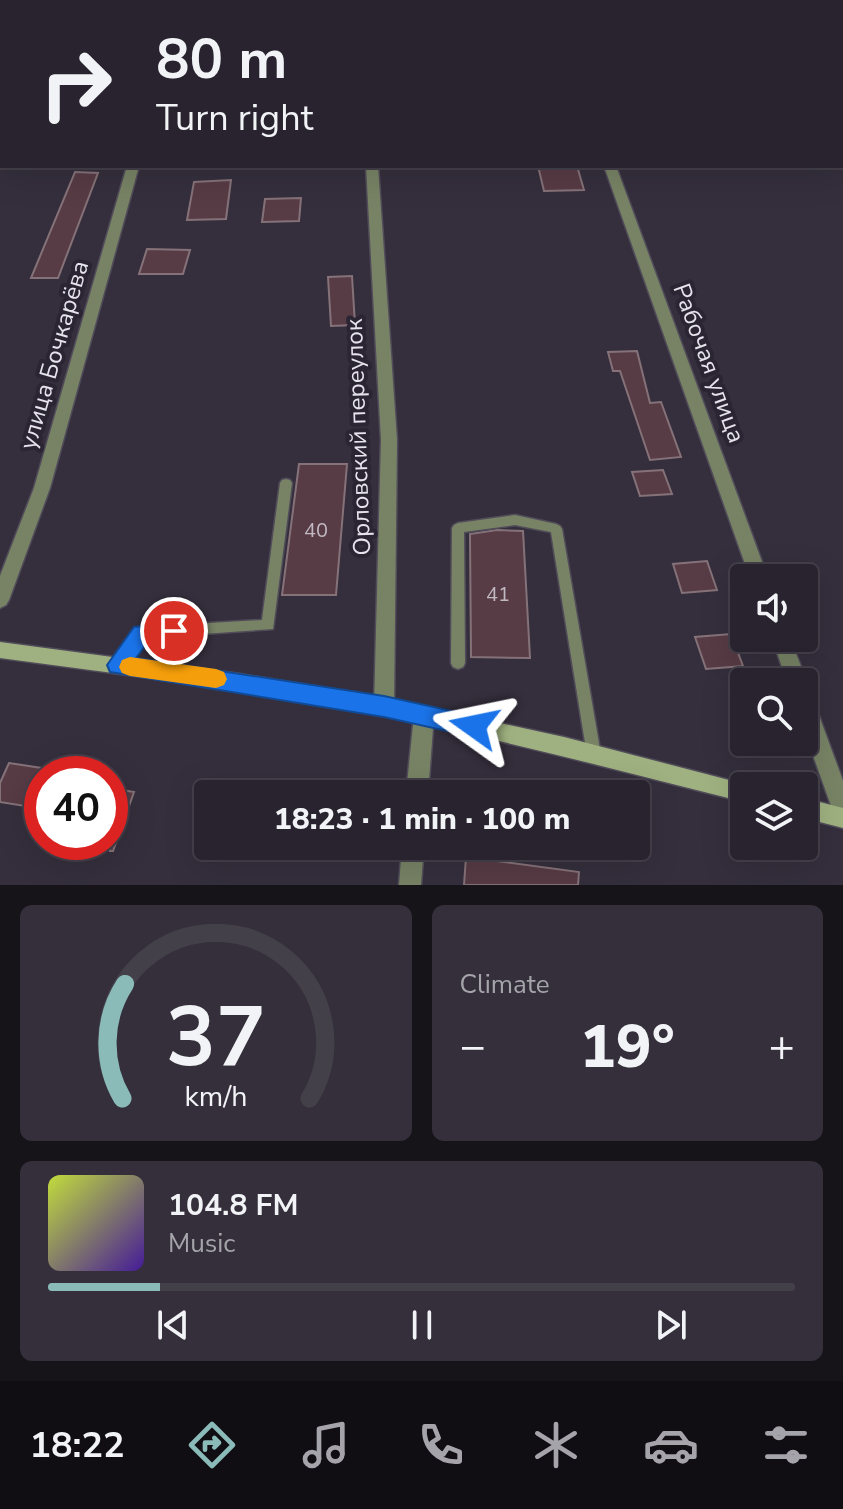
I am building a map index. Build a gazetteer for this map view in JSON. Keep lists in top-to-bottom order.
{
  "streets": {
    "street": ["улица Бочкарёва", "Рабочая улица", "Орловский переулок"]
  },
  "house_numbers": ["40", "41"],
  "page": {
    "turn": ["80 m", "Turn right"],
    "limit": "40",
    "trip": "18:23 · 1 min · 100 m",
    "tile": "Climate",
    "heat": ["−", "19°", "+"],
    "song": ["104.8 FM", "Music"],
    "tabs": "18:22",
    "gauge": ["37", "km/h"]
  }
}
